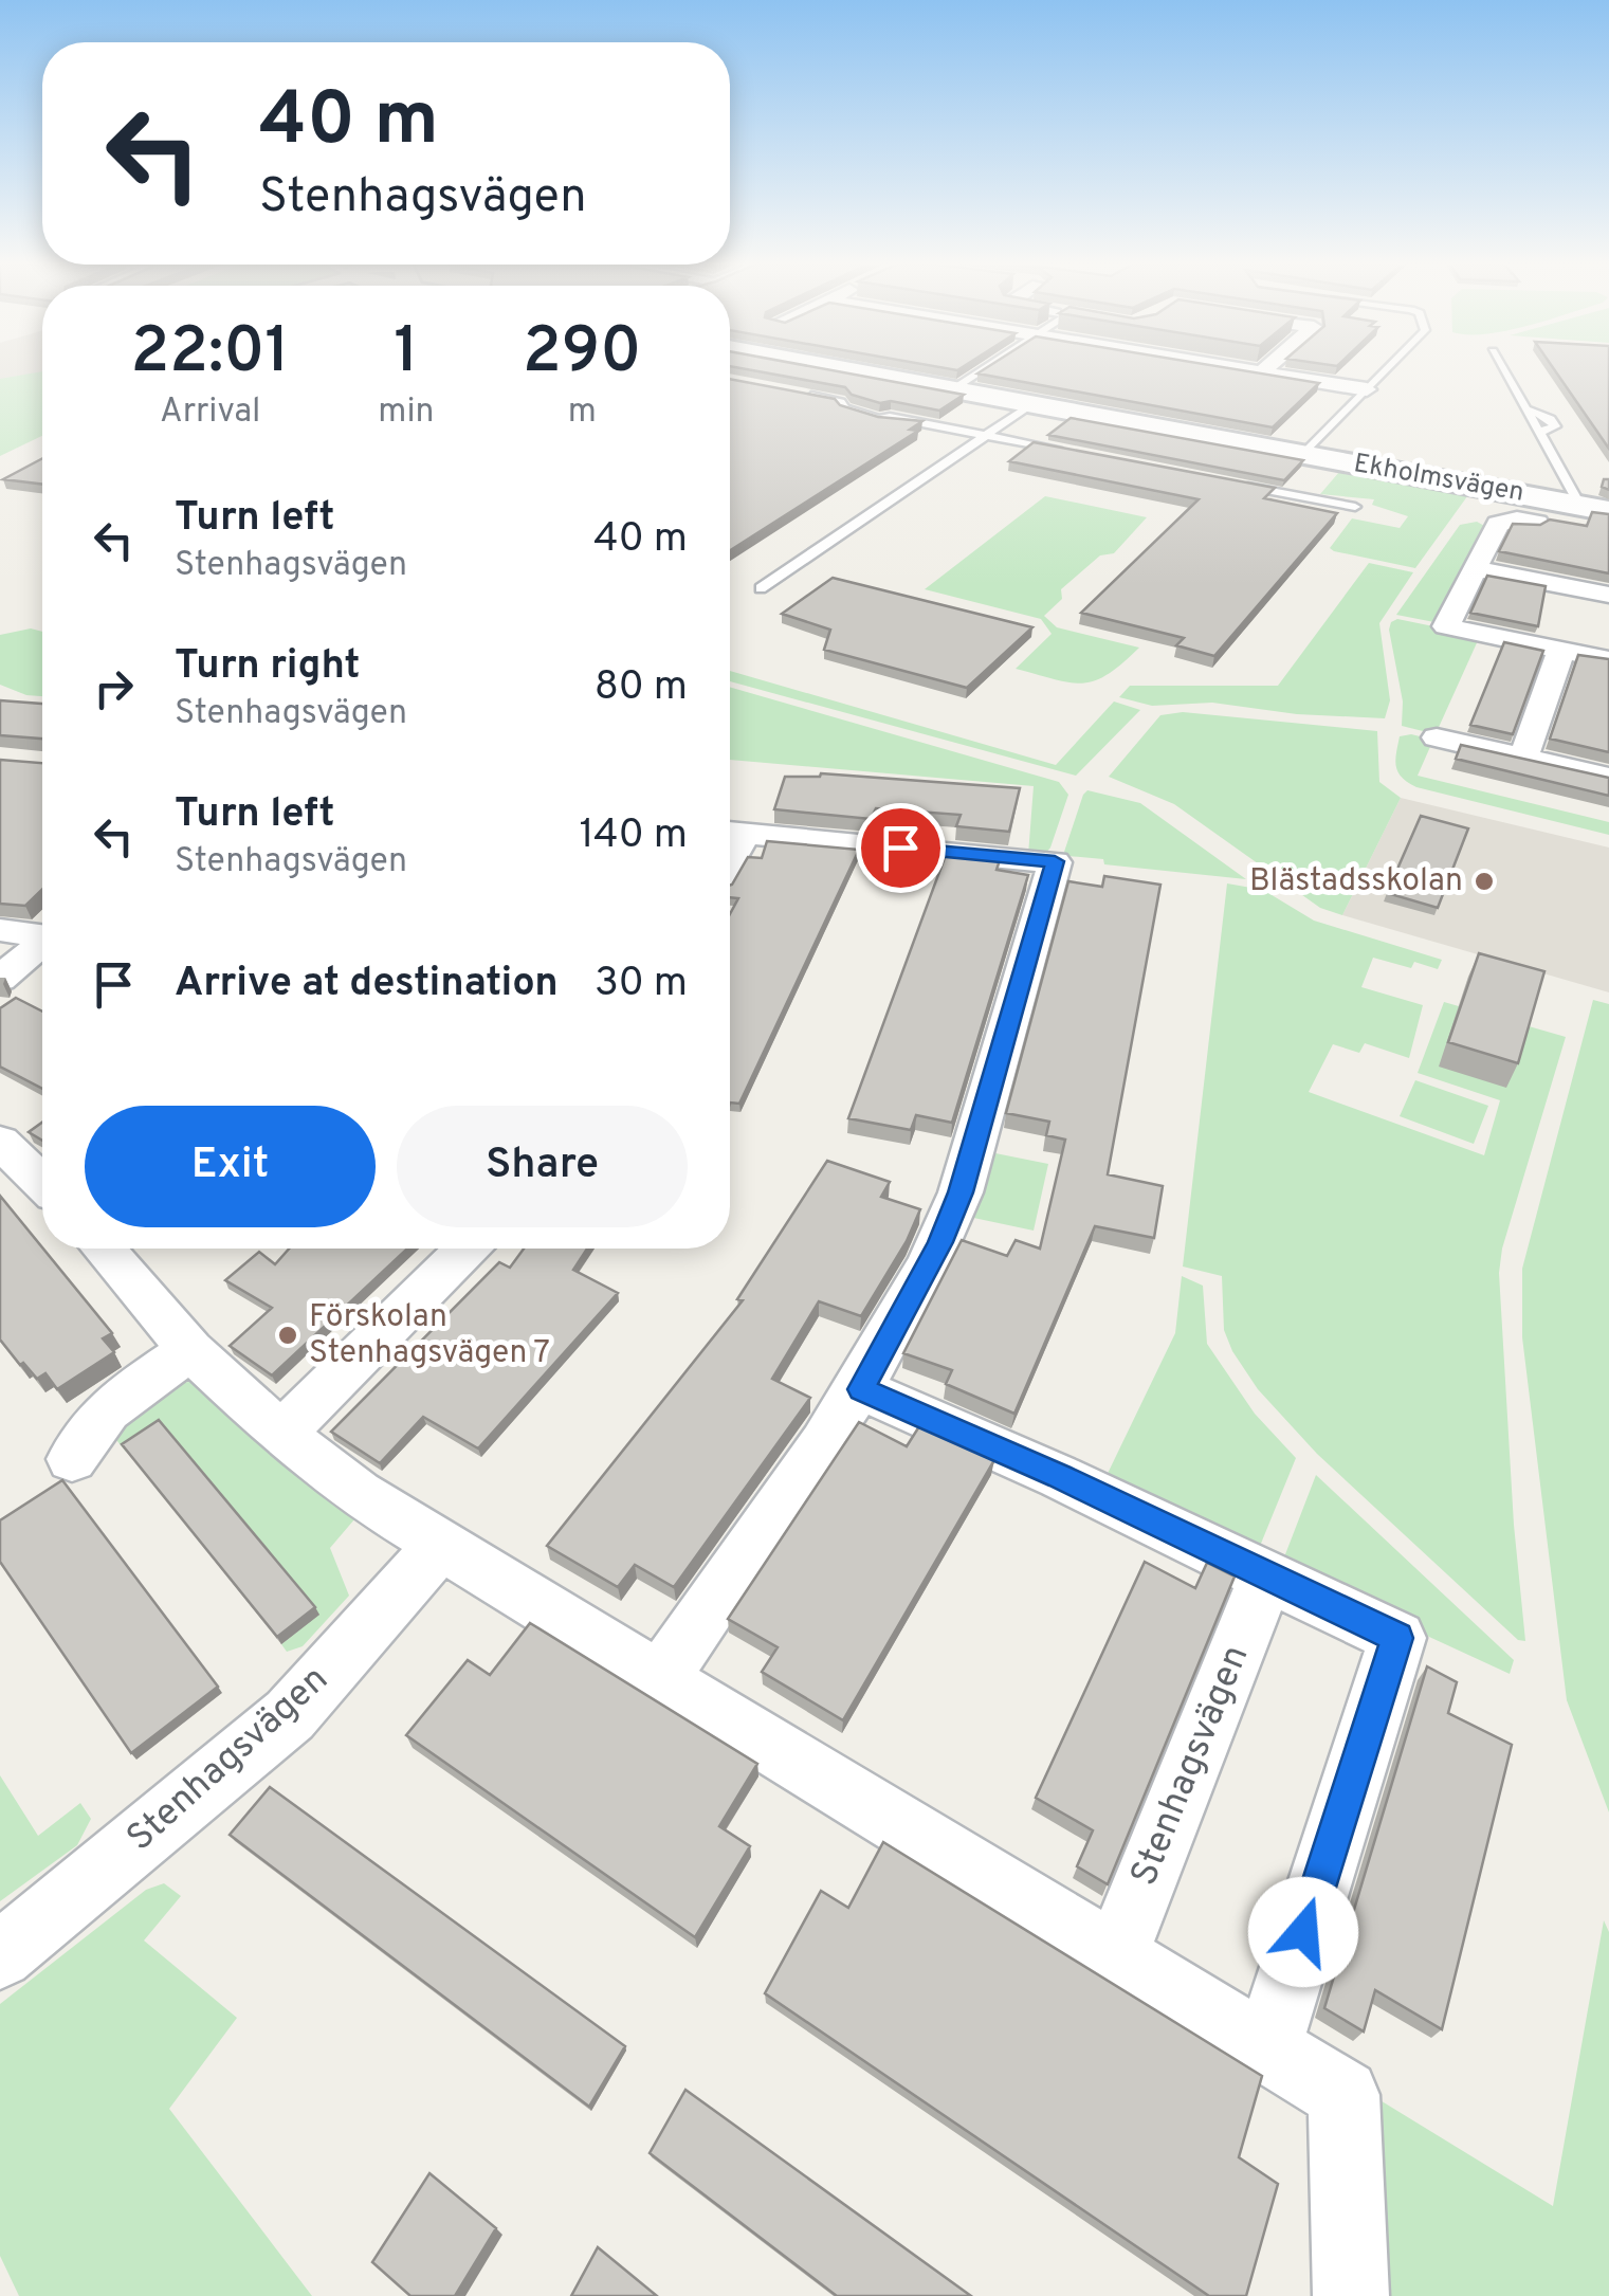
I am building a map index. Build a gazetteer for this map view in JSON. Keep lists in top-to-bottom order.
{
  "streets": {
    "street": ["Ekholmsvägen", "Stenhagsvägen"]
  },
  "places": ["Blästadsskolan", "Förskolan Stenhagsvägen 7"],
  "page": {
    "turn": ["40 m", "Stenhagsvägen"],
    "eta": [
      "22:01",
      "Arrival",
      "1",
      "min",
      "290",
      "m"
    ],
    "list": [
      {
        "name": "Turn left",
        "note": "Stenhagsvägen",
        "value": "40 m"
      },
      {
        "name": "Turn right",
        "note": "Stenhagsvägen",
        "value": "80 m"
      },
      {
        "name": "Turn left",
        "note": "Stenhagsvägen",
        "value": "140 m"
      },
      {
        "name": "Arrive at destination",
        "value": "30 m"
      }
    ],
    "buttons": ["Exit", "Share"]
  }
}
